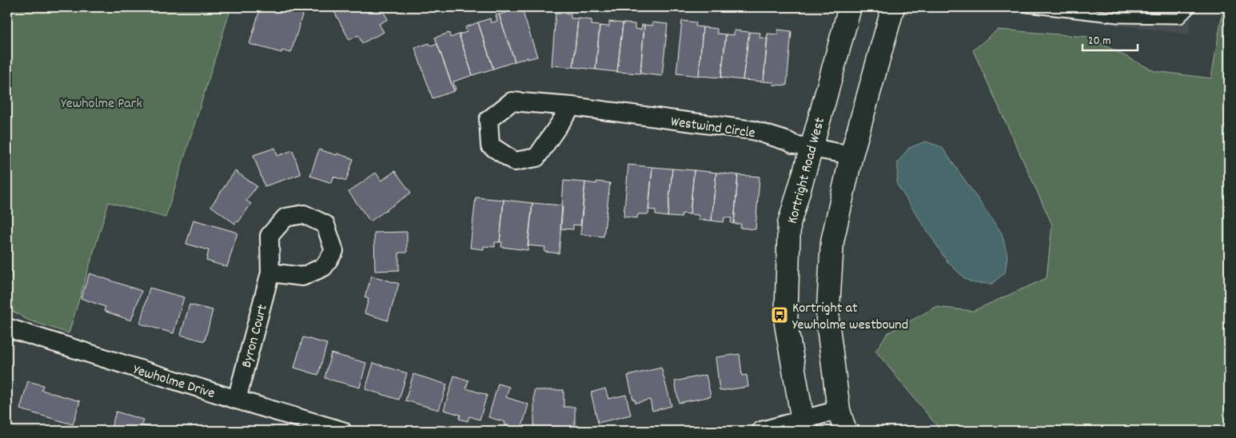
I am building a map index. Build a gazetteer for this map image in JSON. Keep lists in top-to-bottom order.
{
  "streets": {
    "street": [
      "Westwind Circle",
      "Kortright Road West",
      "Byron Court",
      "Yewholme Drive"
    ]
  },
  "crossings": [
    ["Westwind Circle", "Kortright Road West"],
    ["Byron Court", "Yewholme Drive"]
  ],
  "parks": ["Yewholme Park"],
  "places": {
    "bus stop": ["Kortright at Yewholme westbound"]
  },
  "scale_bar": "20 m"
}
